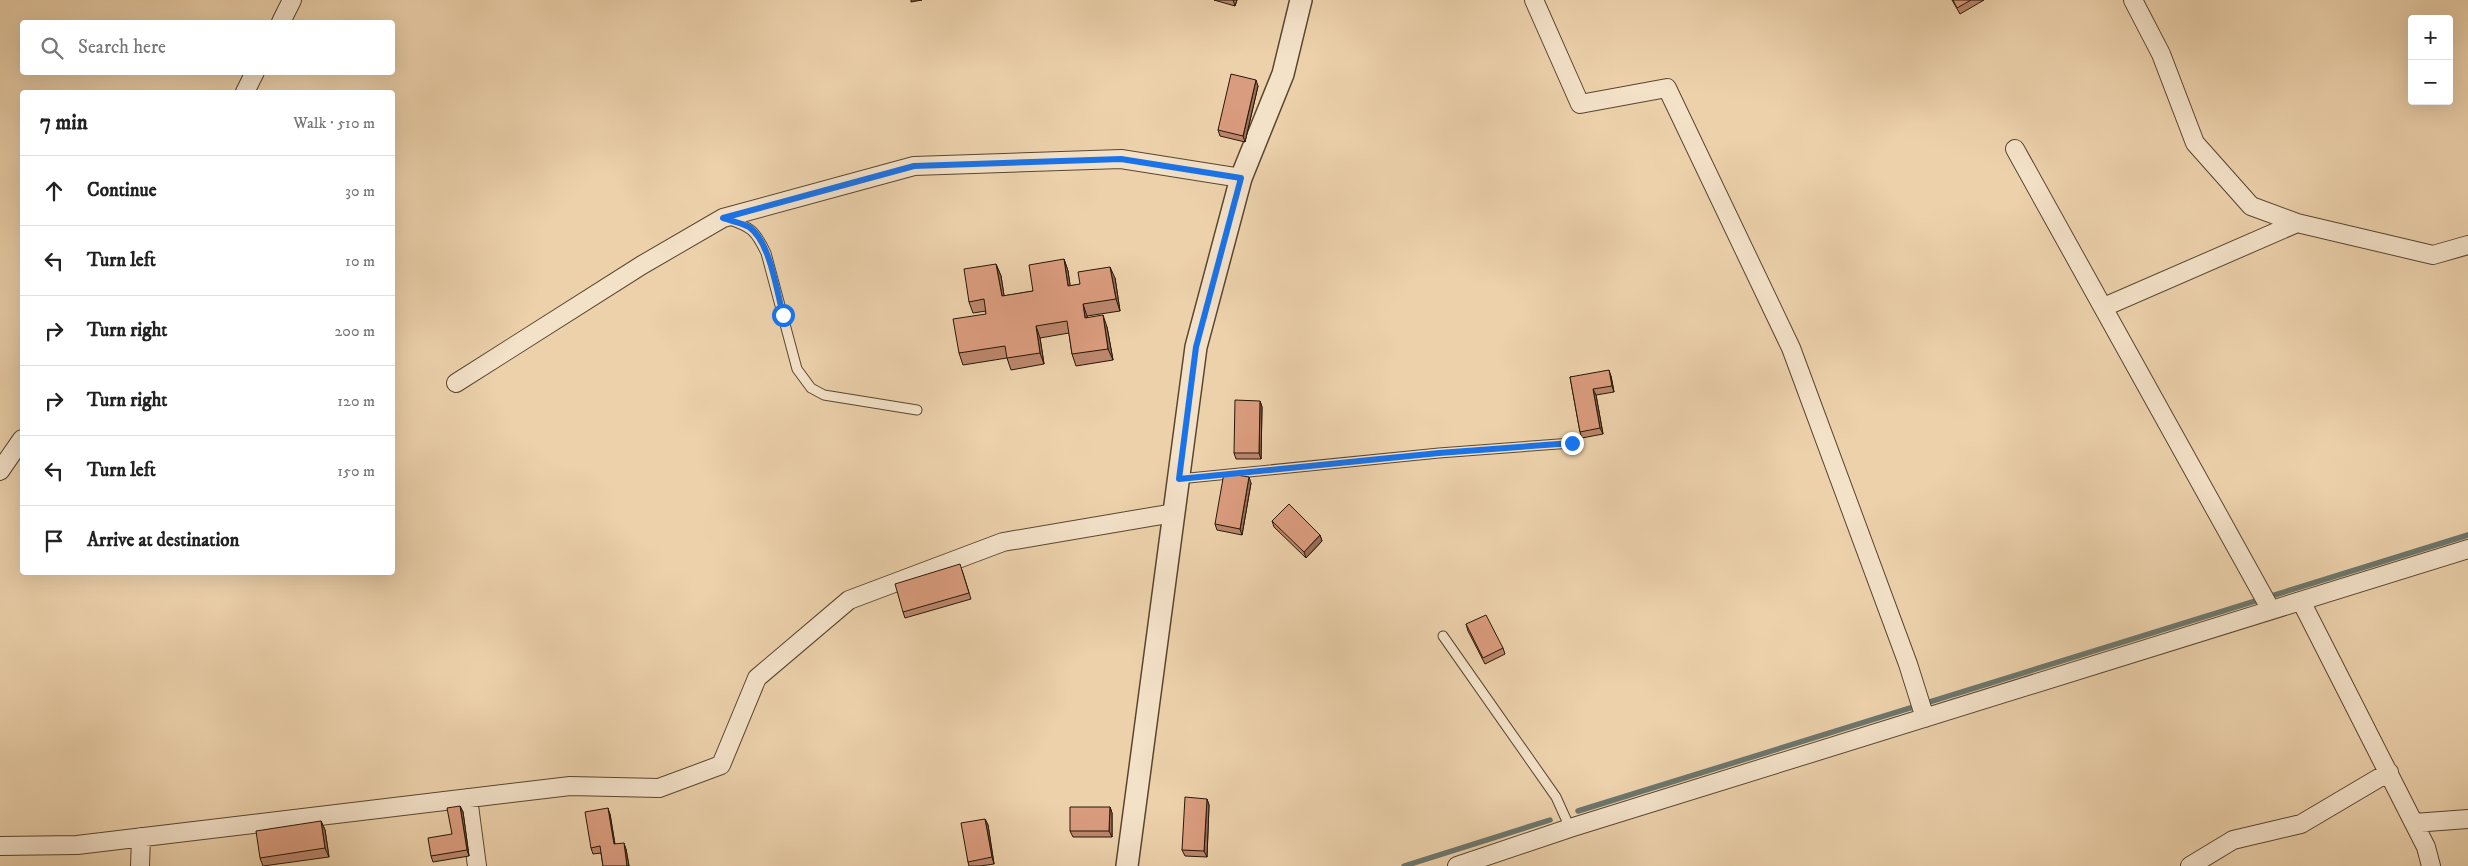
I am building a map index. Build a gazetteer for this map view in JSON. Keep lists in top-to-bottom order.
{
  "page": {
    "map_buttons": ["+", "−"],
    "search": "Search here",
    "heading": ["7 min", "Walk · 510 m"],
    "list": [
      ["Continue", "30 m"],
      ["Turn left", "10 m"],
      ["Turn right", "200 m"],
      ["Turn right", "120 m"],
      ["Turn left", "150 m"],
      "Arrive at destination"
    ]
  }
}
